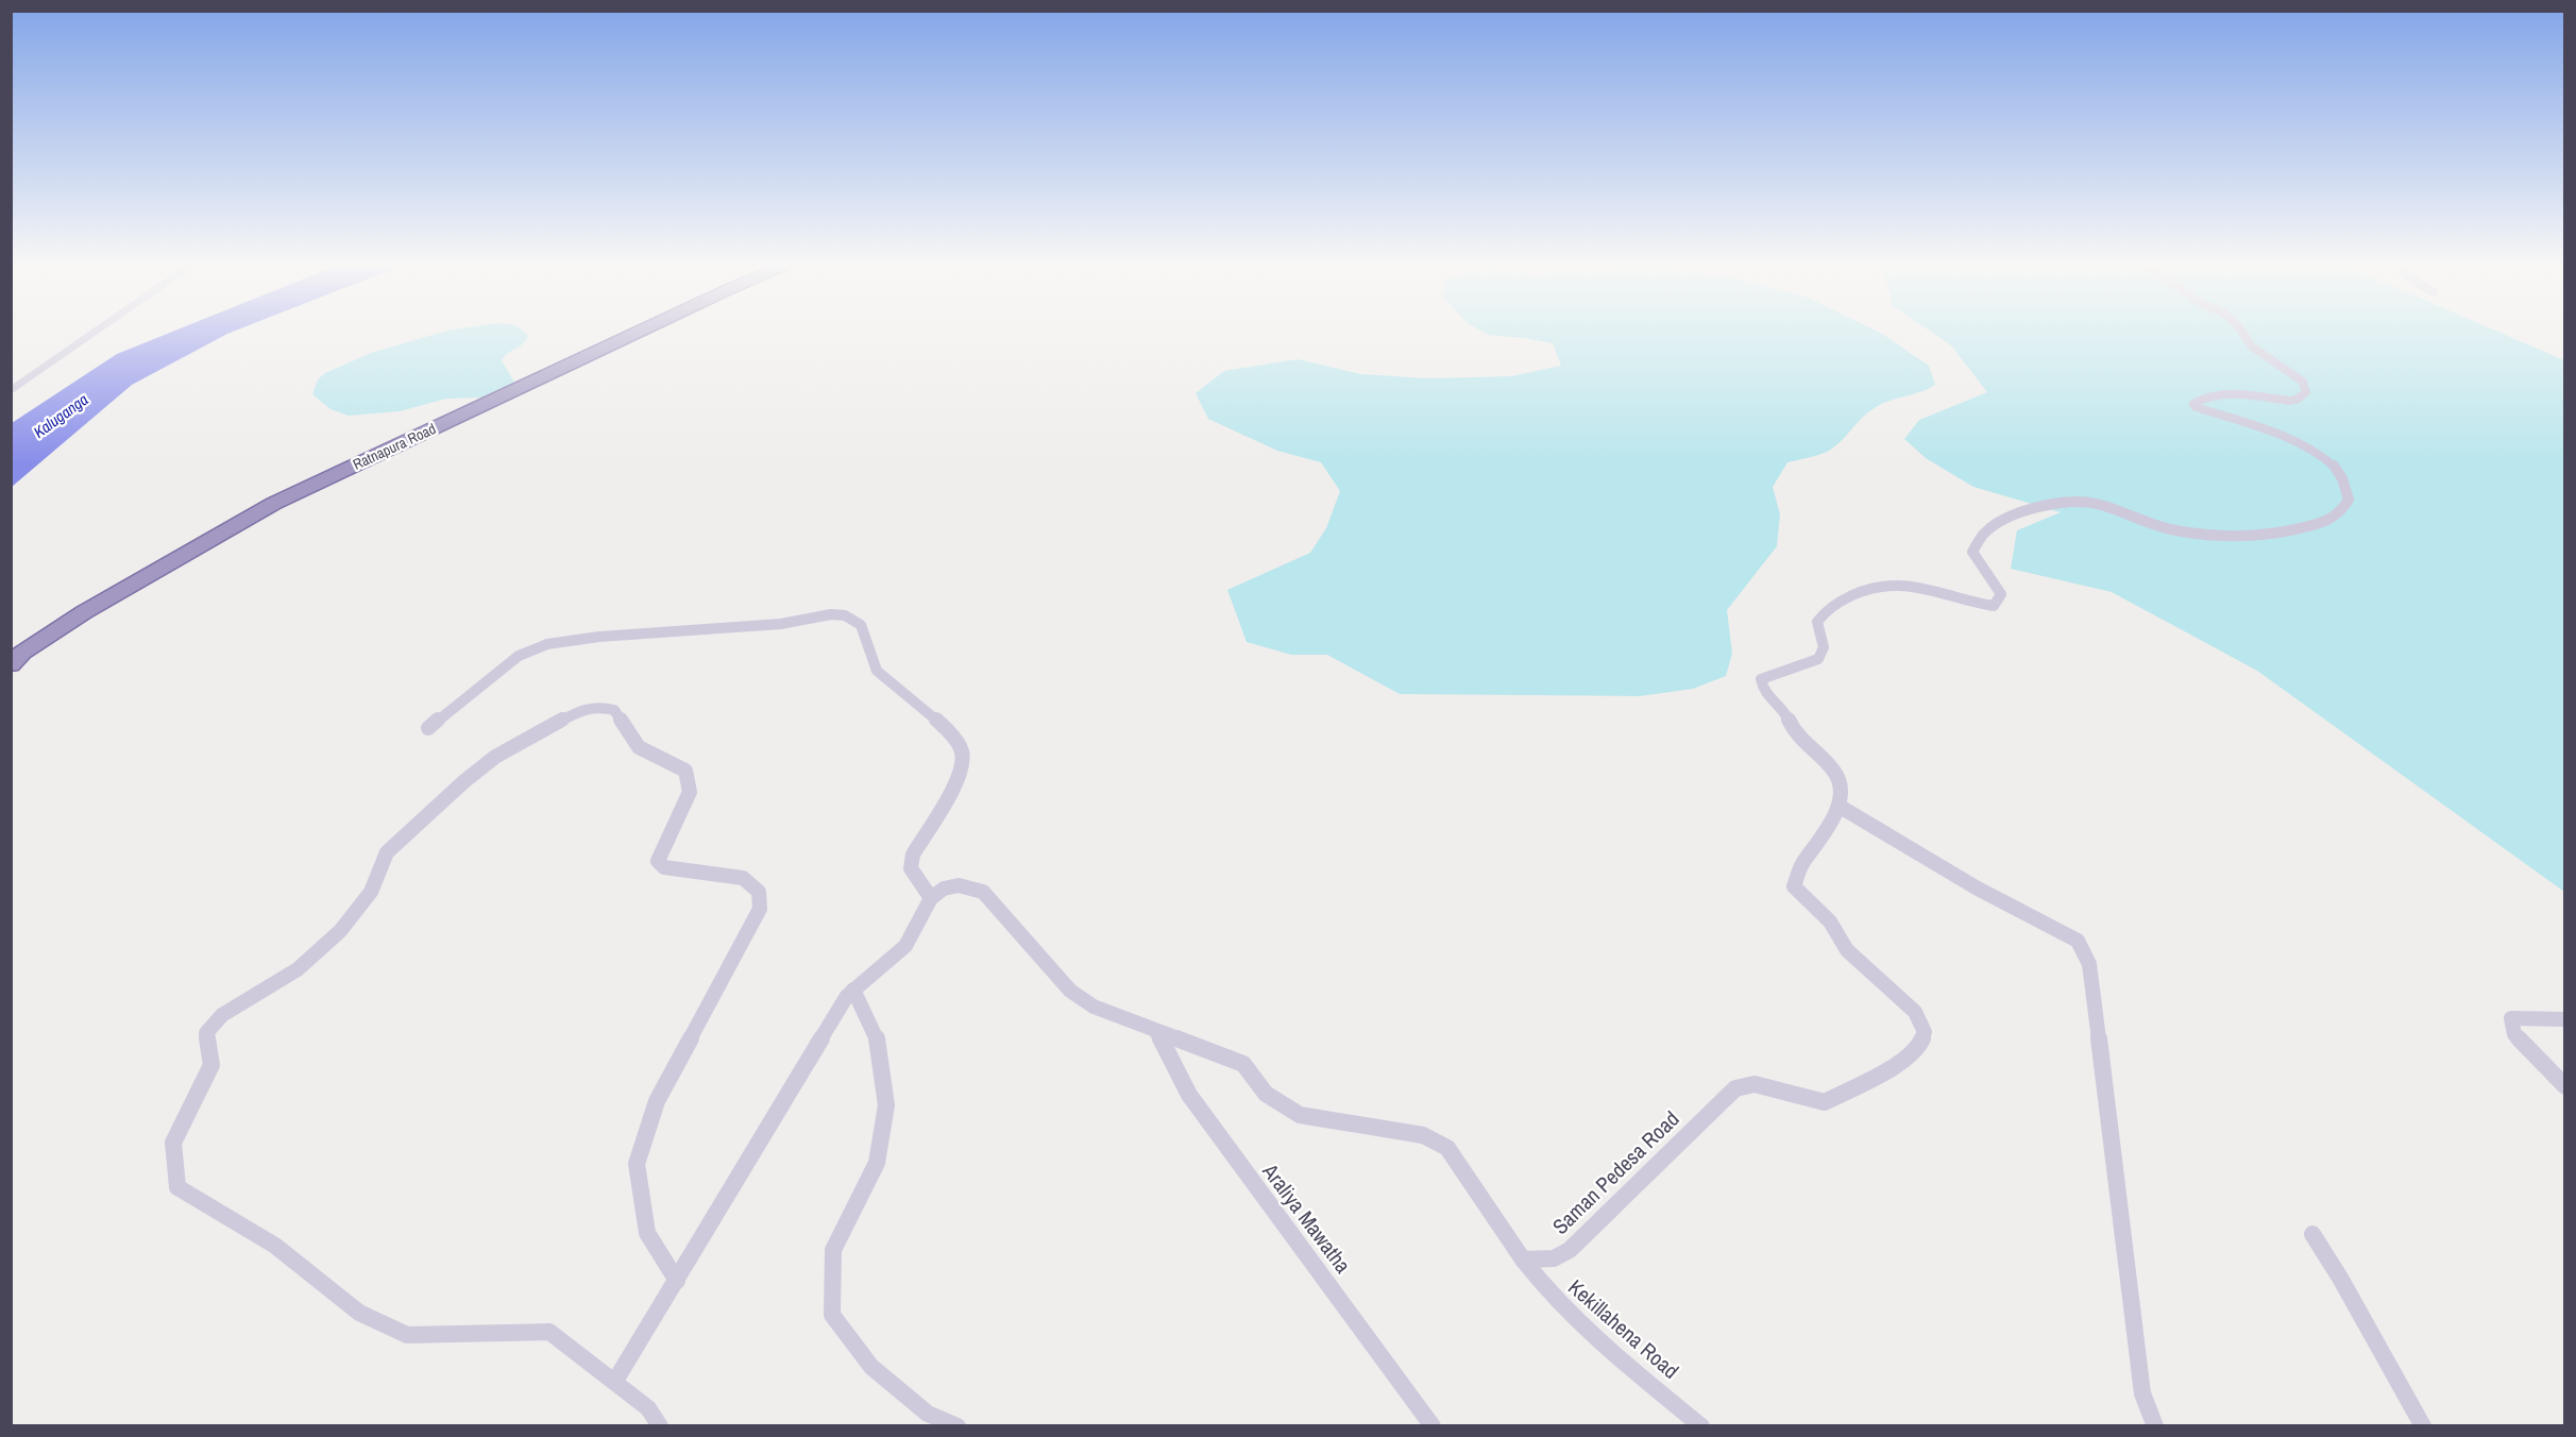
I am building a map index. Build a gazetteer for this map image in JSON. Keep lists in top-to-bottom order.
{
  "streets": {
    "highway": ["Ratnapura Road"],
    "street": ["Saman Pedesa Road", "Araliya Mawatha", "Kekillahena Road"]
  },
  "crossings": [
    ["Saman Pedesa Road", "Kekillahena Road"]
  ],
  "water": ["Kaluganga"]
}
